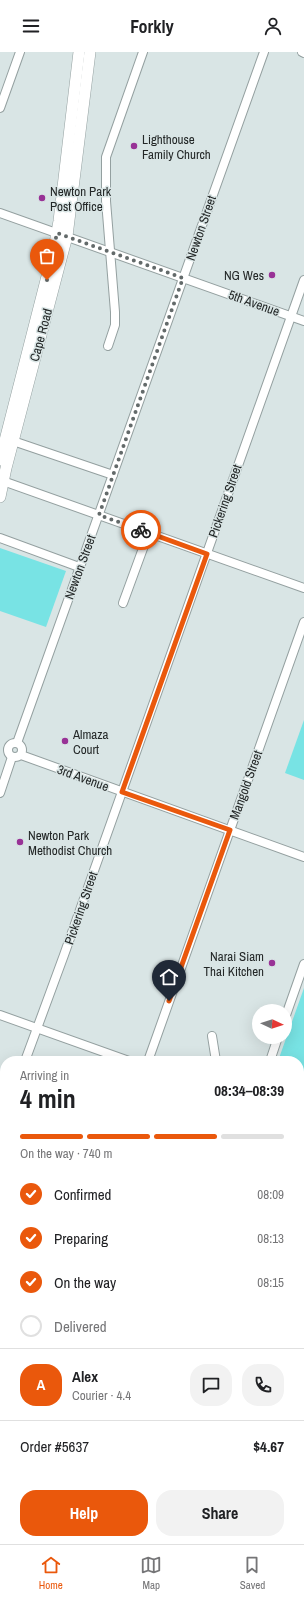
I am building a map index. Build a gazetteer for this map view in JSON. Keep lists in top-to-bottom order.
{
  "streets": {
    "main road": ["Cape Road"],
    "street": [
      "Newton Street",
      "5th Avenue",
      "Pickering Street",
      "3rd Avenue",
      "Mangold Street"
    ]
  },
  "crossings": [
    ["Newton Street", "5th Avenue"],
    ["Newton Street", "3rd Avenue"],
    ["5th Avenue", "Cape Road"],
    ["5th Avenue", "Pickering Street"],
    ["Pickering Street", "3rd Avenue"],
    ["3rd Avenue", "Mangold Street"]
  ],
  "places": [
    "Lighthouse Family Church",
    "Newton Park Post Office",
    "NG Wes",
    "Almaza Court",
    "Newton Park Methodist Church",
    "Narai Siam Thai Kitchen"
  ],
  "north": "right",
  "page": {
    "header": "Forkly",
    "heading": ["4 min", "Arriving in", "08:34–08:39"],
    "panel": [
      "Alex",
      "Courier · 4.4",
      "Order #5637",
      "$4.67"
    ],
    "bar": "On the way · 740 m",
    "list": [
      ["Confirmed", "08:09"],
      ["Preparing", "08:13"],
      ["On the way", "08:15"],
      "Delivered"
    ],
    "round": "A",
    "buttons": ["Help", "Share"],
    "tabs": ["Home", "Map", "Saved"]
  }
}
